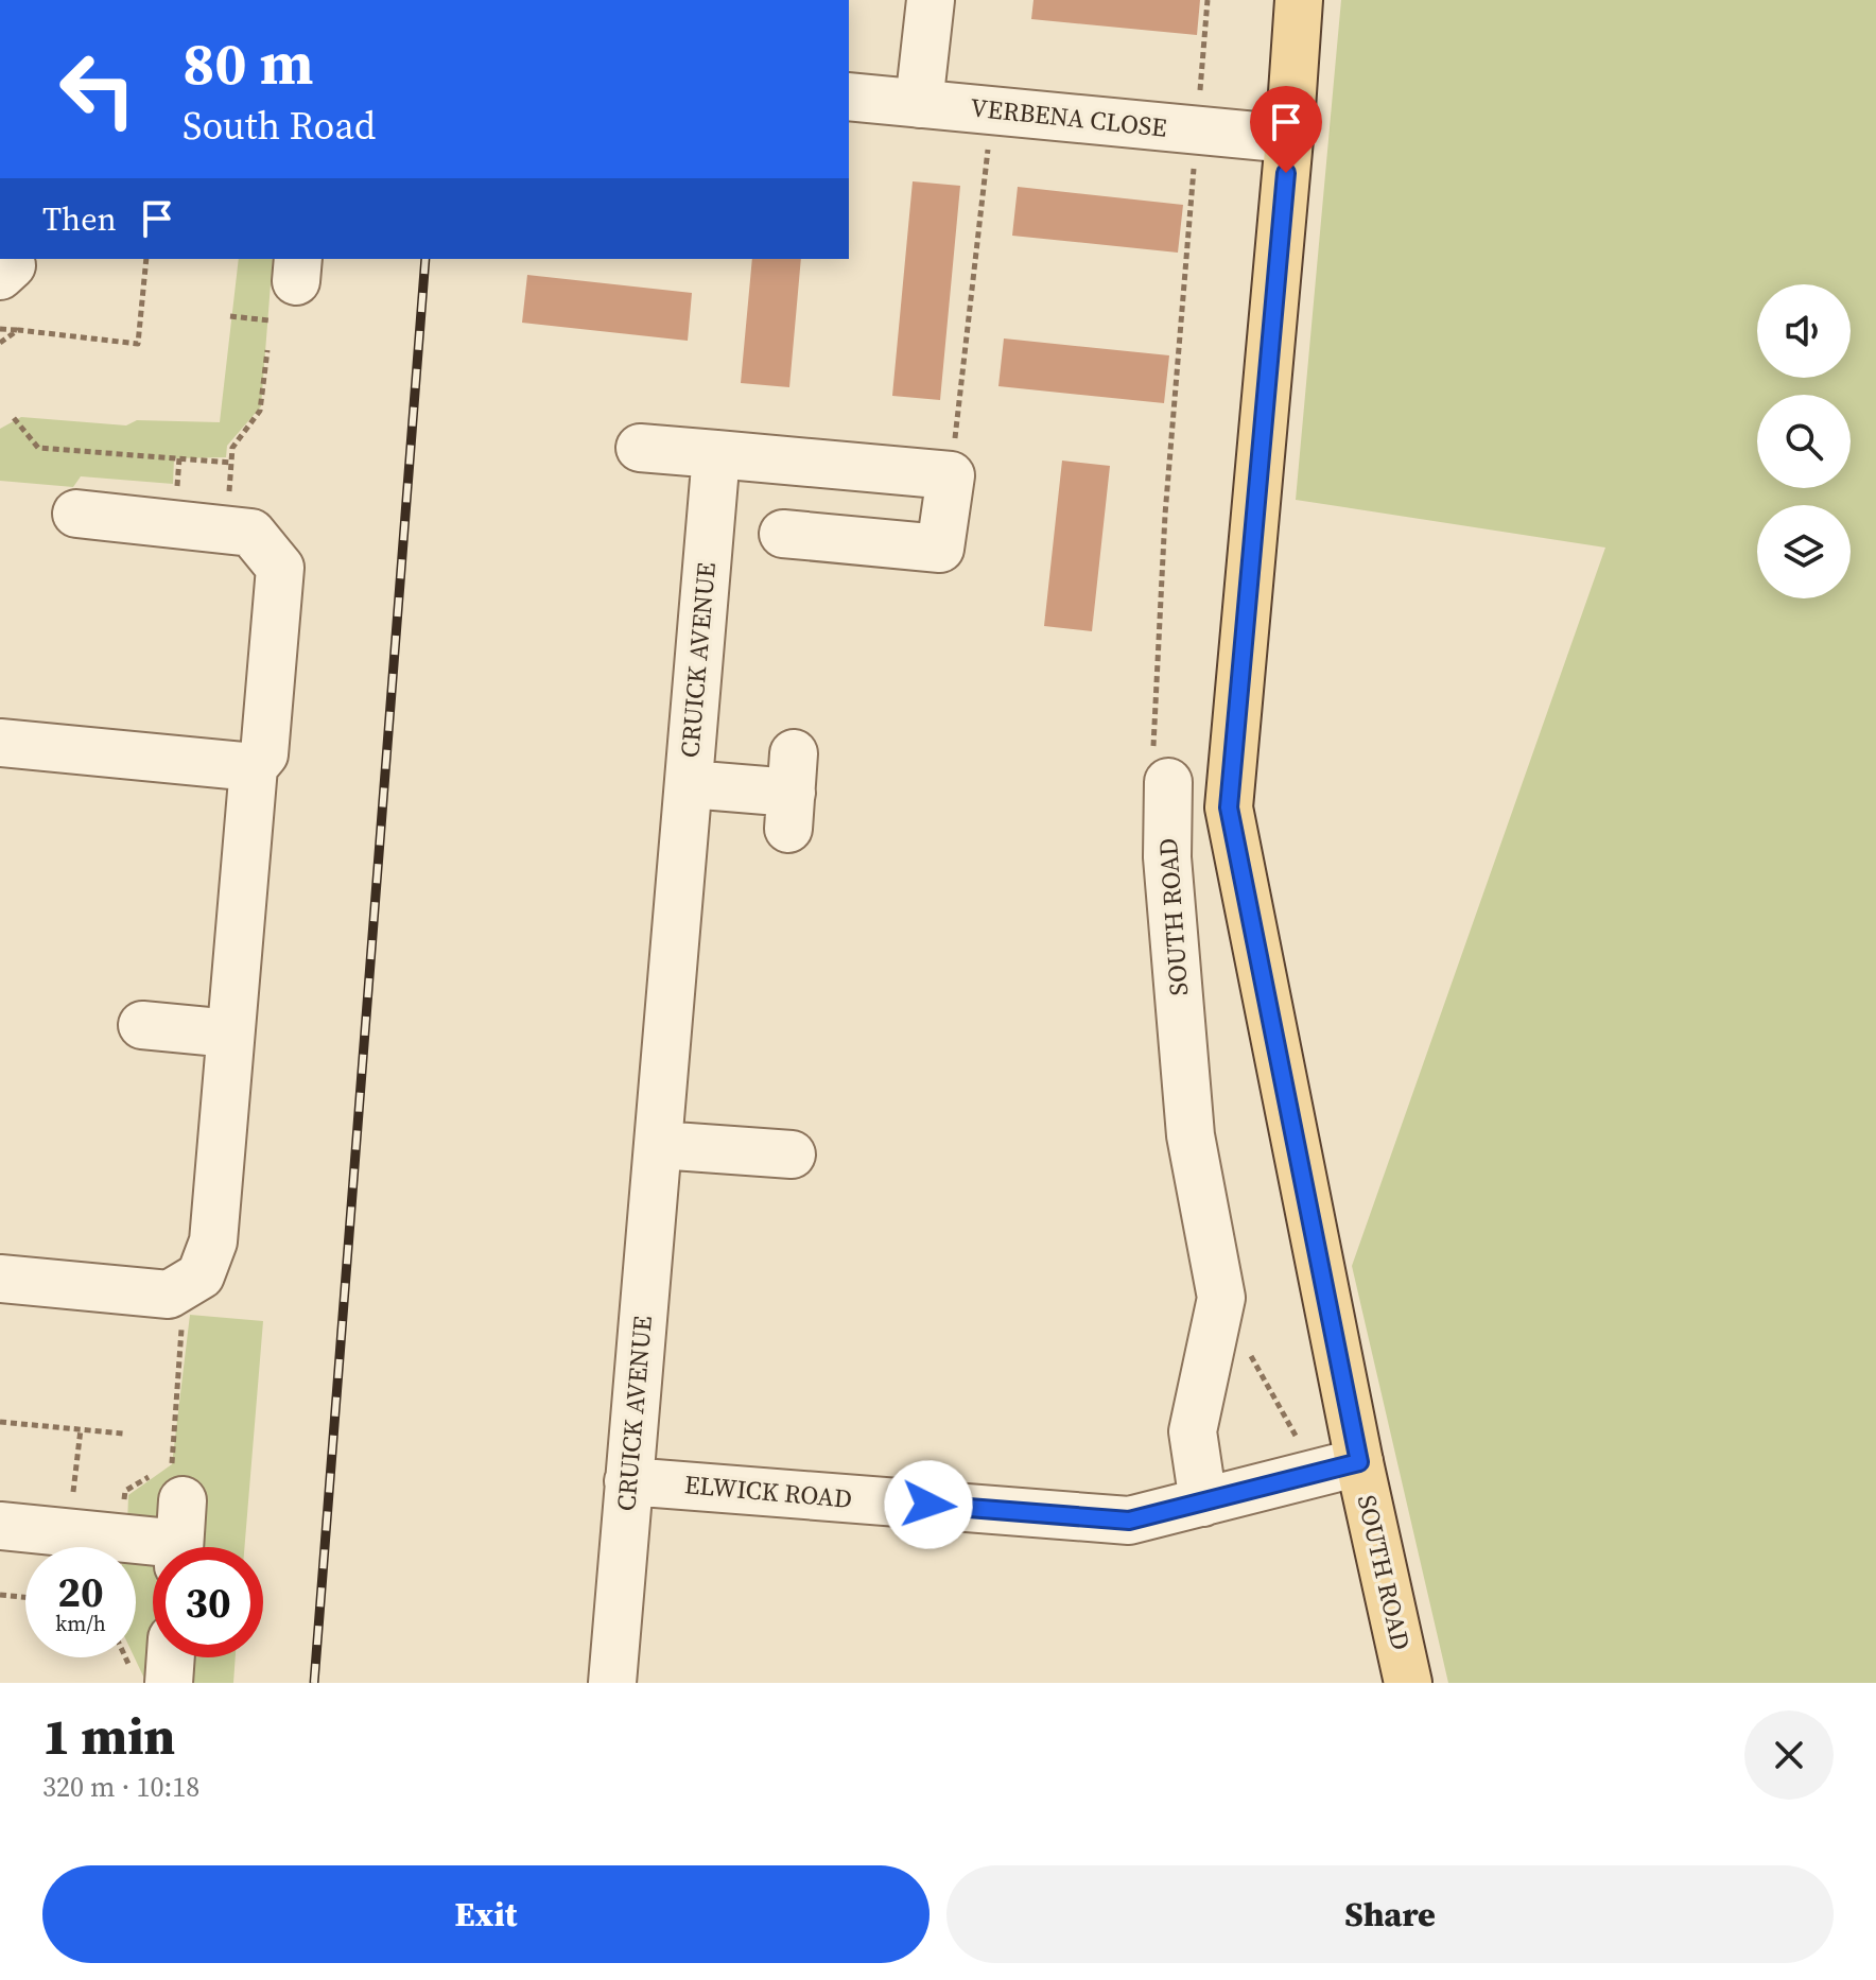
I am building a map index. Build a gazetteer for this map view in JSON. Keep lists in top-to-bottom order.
{
  "streets": {
    "main road": ["SOUTH ROAD"],
    "street": ["VERBENA CLOSE", "CRUICK AVENUE", "ELWICK ROAD"]
  },
  "crossings": [
    ["VERBENA CLOSE", "SOUTH ROAD"],
    ["CRUICK AVENUE", "ELWICK ROAD"],
    ["SOUTH ROAD", "ELWICK ROAD"]
  ],
  "page": {
    "turn": ["80 m", "South Road"],
    "then": "Then",
    "speed": "20 km/h",
    "limit": "30",
    "heading": ["1 min", "320 m · 10:18"],
    "buttons": ["Exit", "Share"]
  }
}
